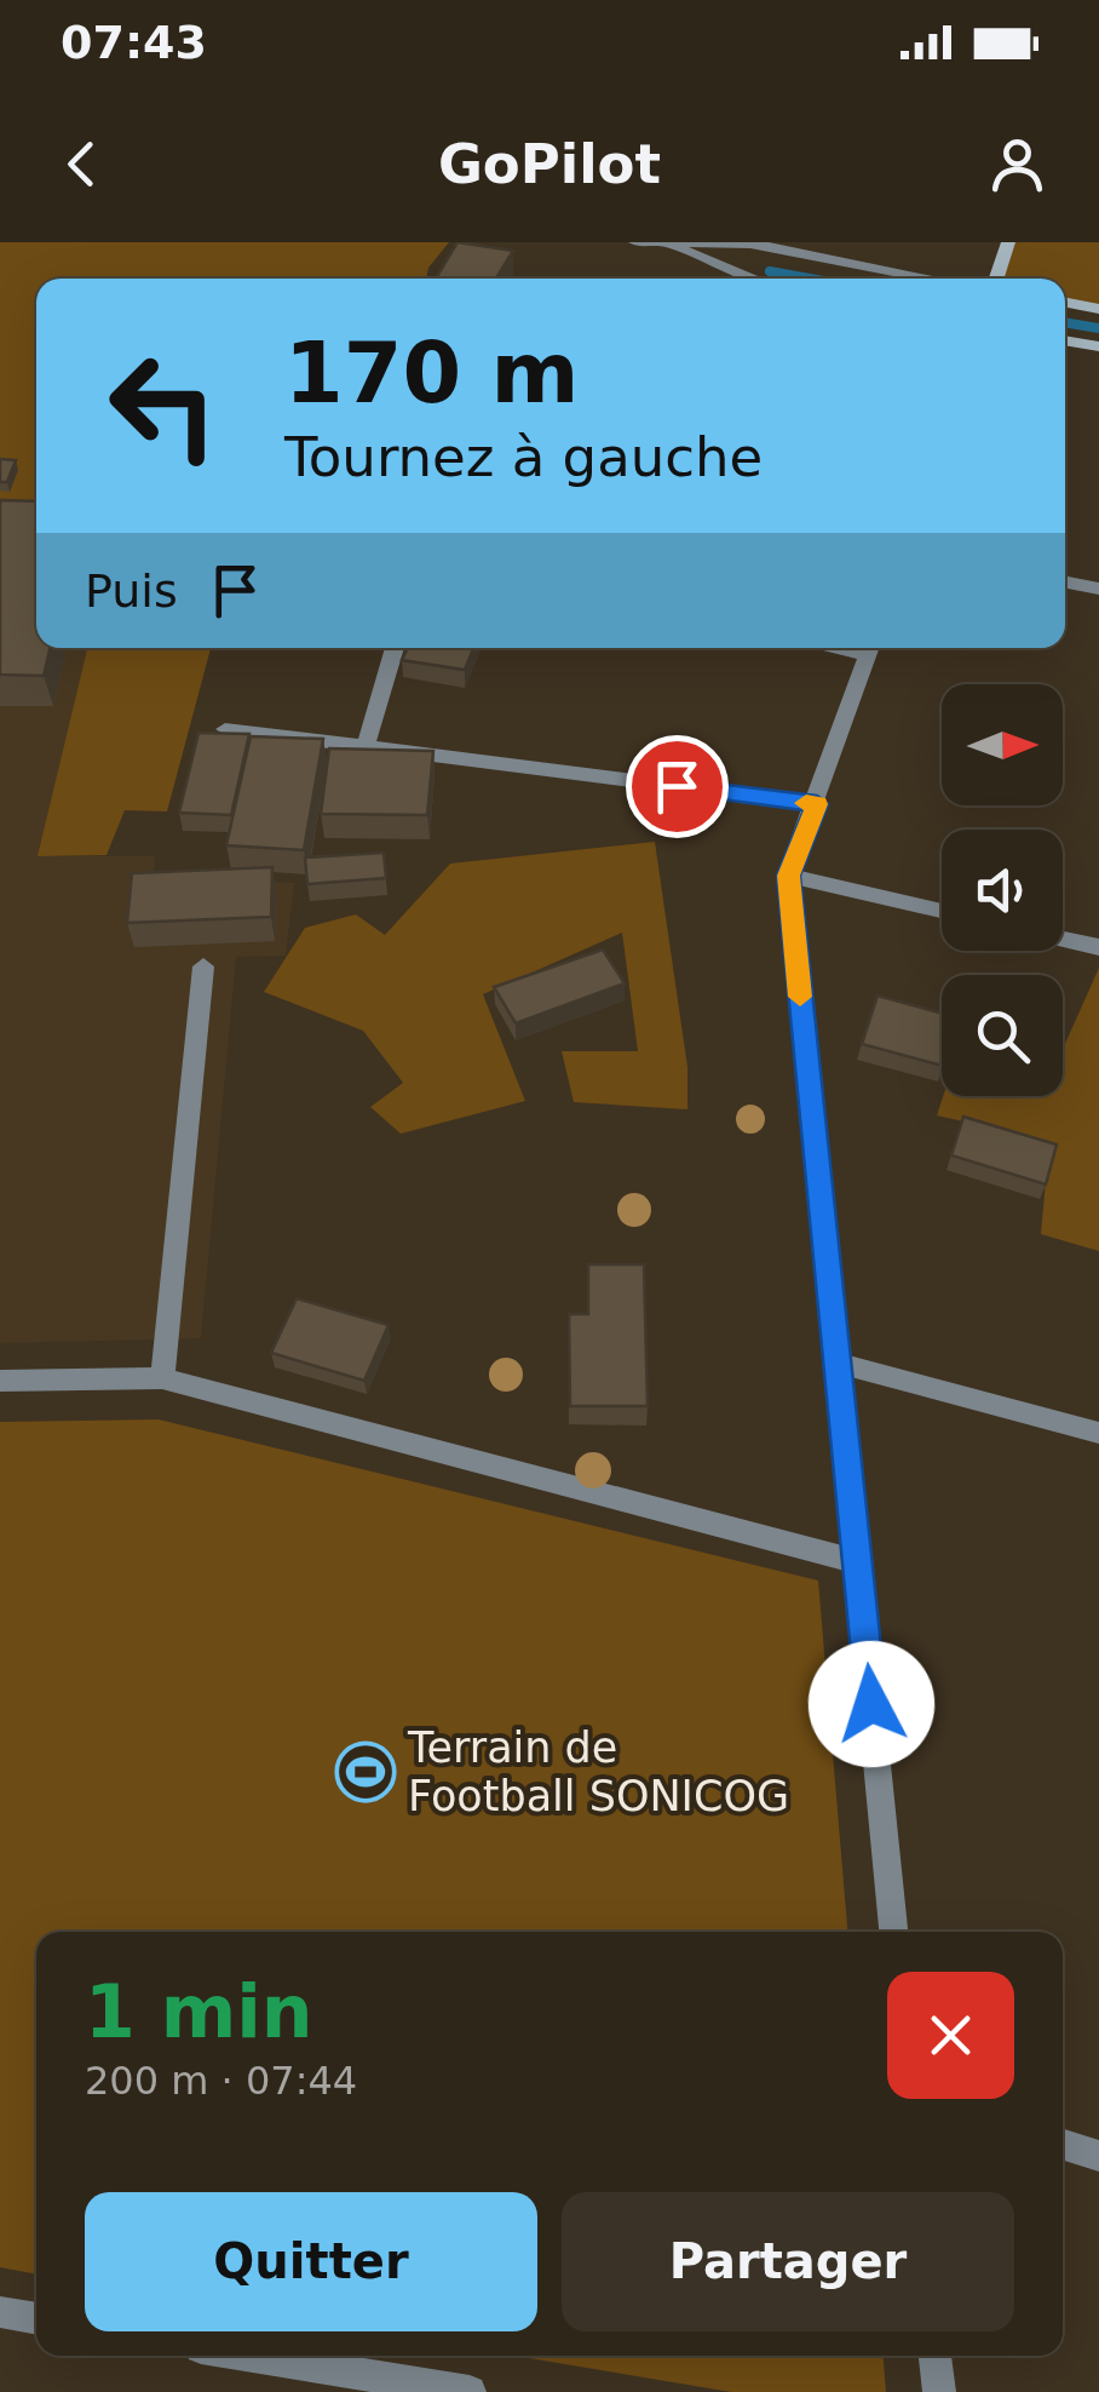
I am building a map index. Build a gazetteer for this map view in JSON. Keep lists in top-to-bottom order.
{
  "places": {
    "sports": ["Terrain de Football SONICOG"]
  },
  "north": "right",
  "page": {
    "status": "07:43",
    "header": "GoPilot",
    "turn": ["170 m", "Tournez à gauche"],
    "then": "Puis",
    "heading": ["1 min", "200 m · 07:44"],
    "buttons": ["Quitter", "Partager"]
  }
}
